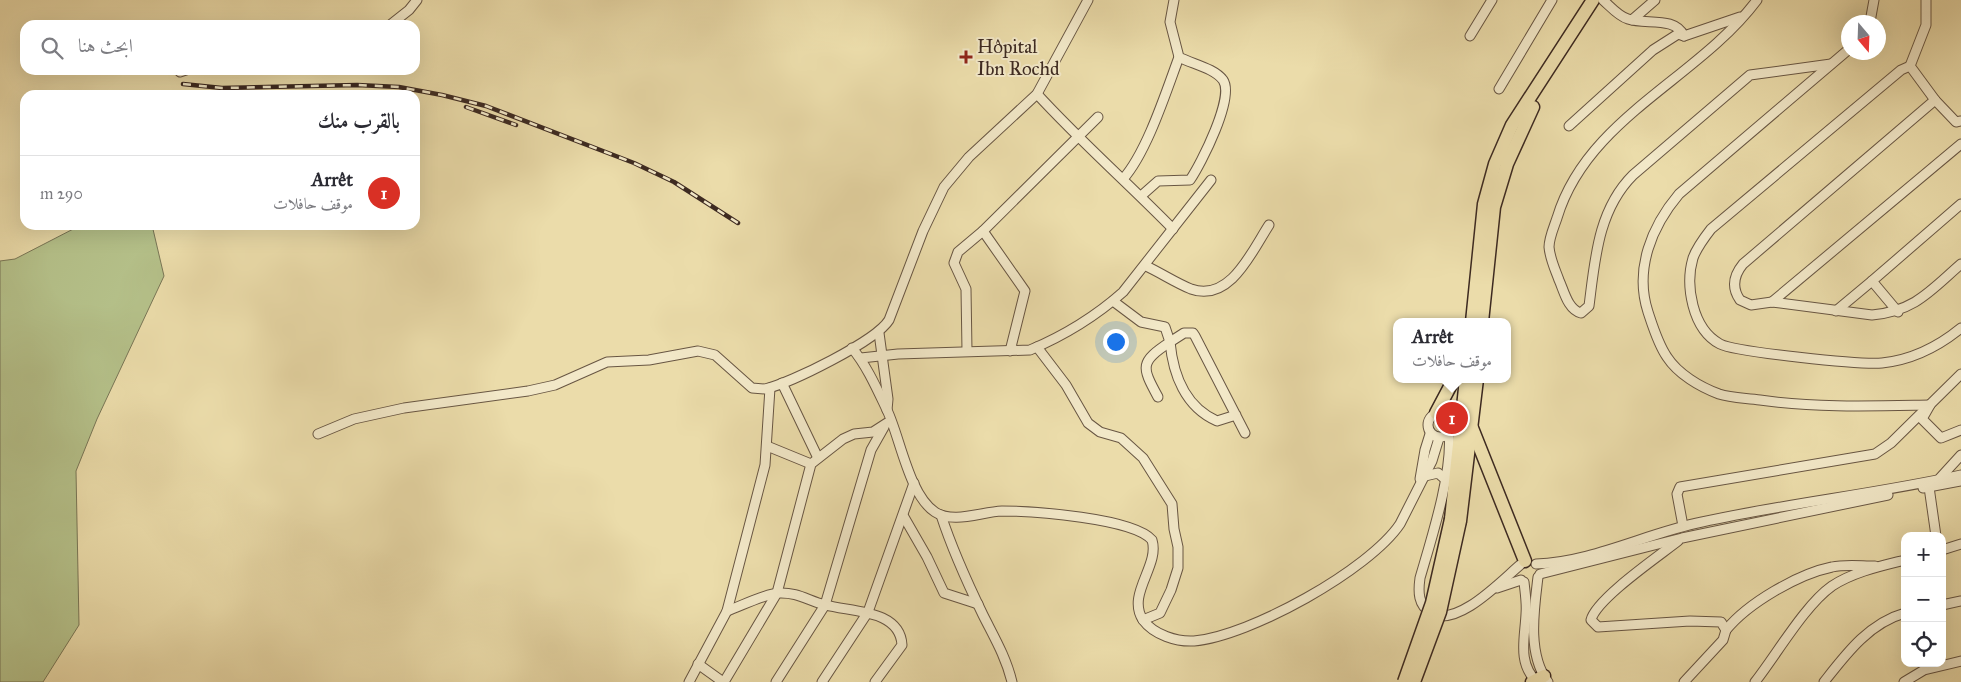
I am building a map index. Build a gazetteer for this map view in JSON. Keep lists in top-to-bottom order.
{
  "places": {
    "health": ["Hôpital Ibn Rochd"]
  },
  "north": "bottom",
  "page": {
    "search": "ابحث هنا",
    "heading": "بالقرب منك",
    "list": [
      {
        "mark": "1",
        "name": "Arrêt",
        "note": "موقف حافلات",
        "value": "290 m"
      }
    ],
    "popup": ["Arrêt", "موقف حافلات"],
    "pins": "1",
    "map_buttons": ["+", "−"]
  }
}
